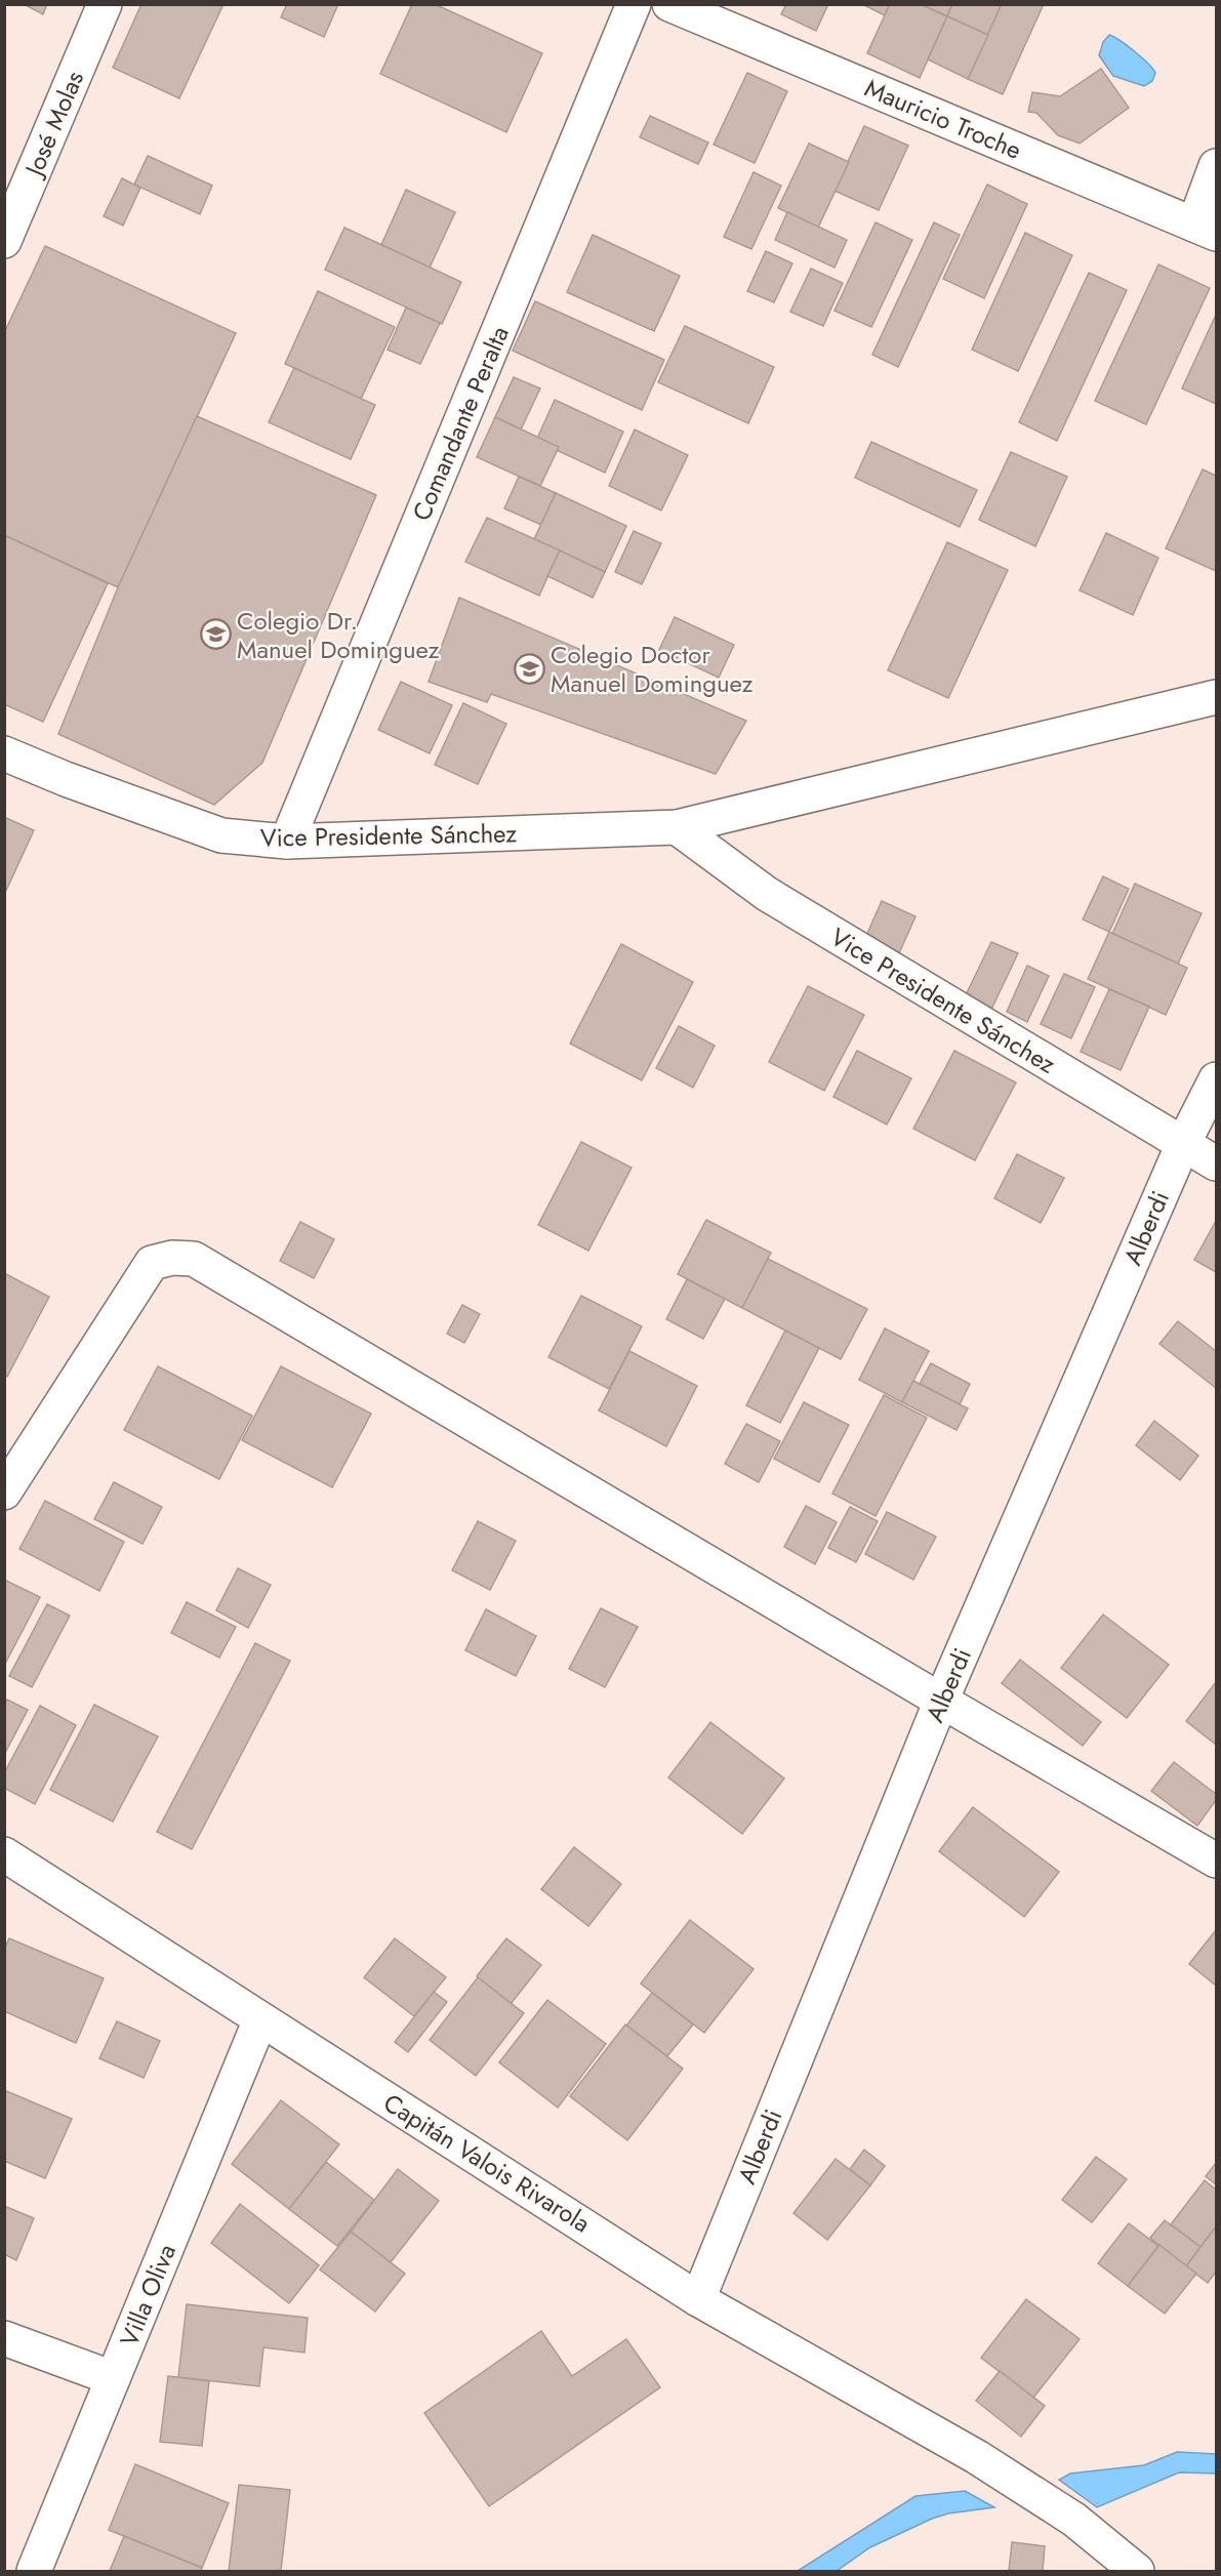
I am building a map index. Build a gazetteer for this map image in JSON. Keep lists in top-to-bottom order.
{
  "streets": {
    "street": [
      "Mauricio Troche",
      "José Molas",
      "Comandante Peralta",
      "Vice Presidente Sánchez",
      "Alberdi",
      "Capitán Valois Rivarola",
      "Villa Oliva"
    ]
  },
  "crossings": [
    ["Comandante Peralta", "Vice Presidente Sánchez"],
    ["Vice Presidente Sánchez", "Alberdi"],
    ["Alberdi", "Capitán Valois Rivarola"],
    ["Capitán Valois Rivarola", "Villa Oliva"]
  ],
  "places": {
    "school or university": ["Colegio Dr. Manuel Dominguez", "Colegio Doctor Manuel Dominguez"]
  }
}
